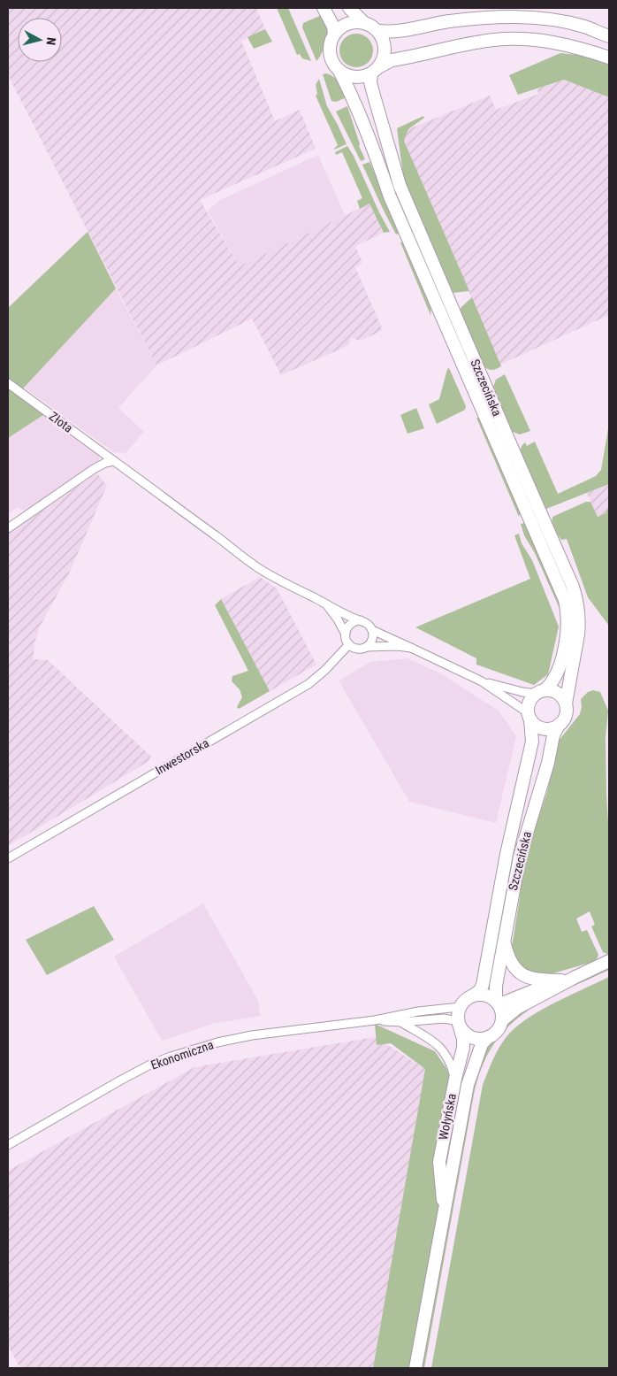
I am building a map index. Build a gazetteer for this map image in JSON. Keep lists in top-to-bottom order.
{
  "streets": {
    "main road": ["Szczecińska", "Wołyńska"],
    "street": ["Złota", "Inwestorska", "Ekonomiczna"]
  },
  "crossings": [
    ["Szczecińska", "Ekonomiczna"],
    ["Szczecińska", "Wołyńska"],
    ["Złota", "Inwestorska"],
    ["Ekonomiczna", "Wołyńska"]
  ],
  "north": "right"
}
